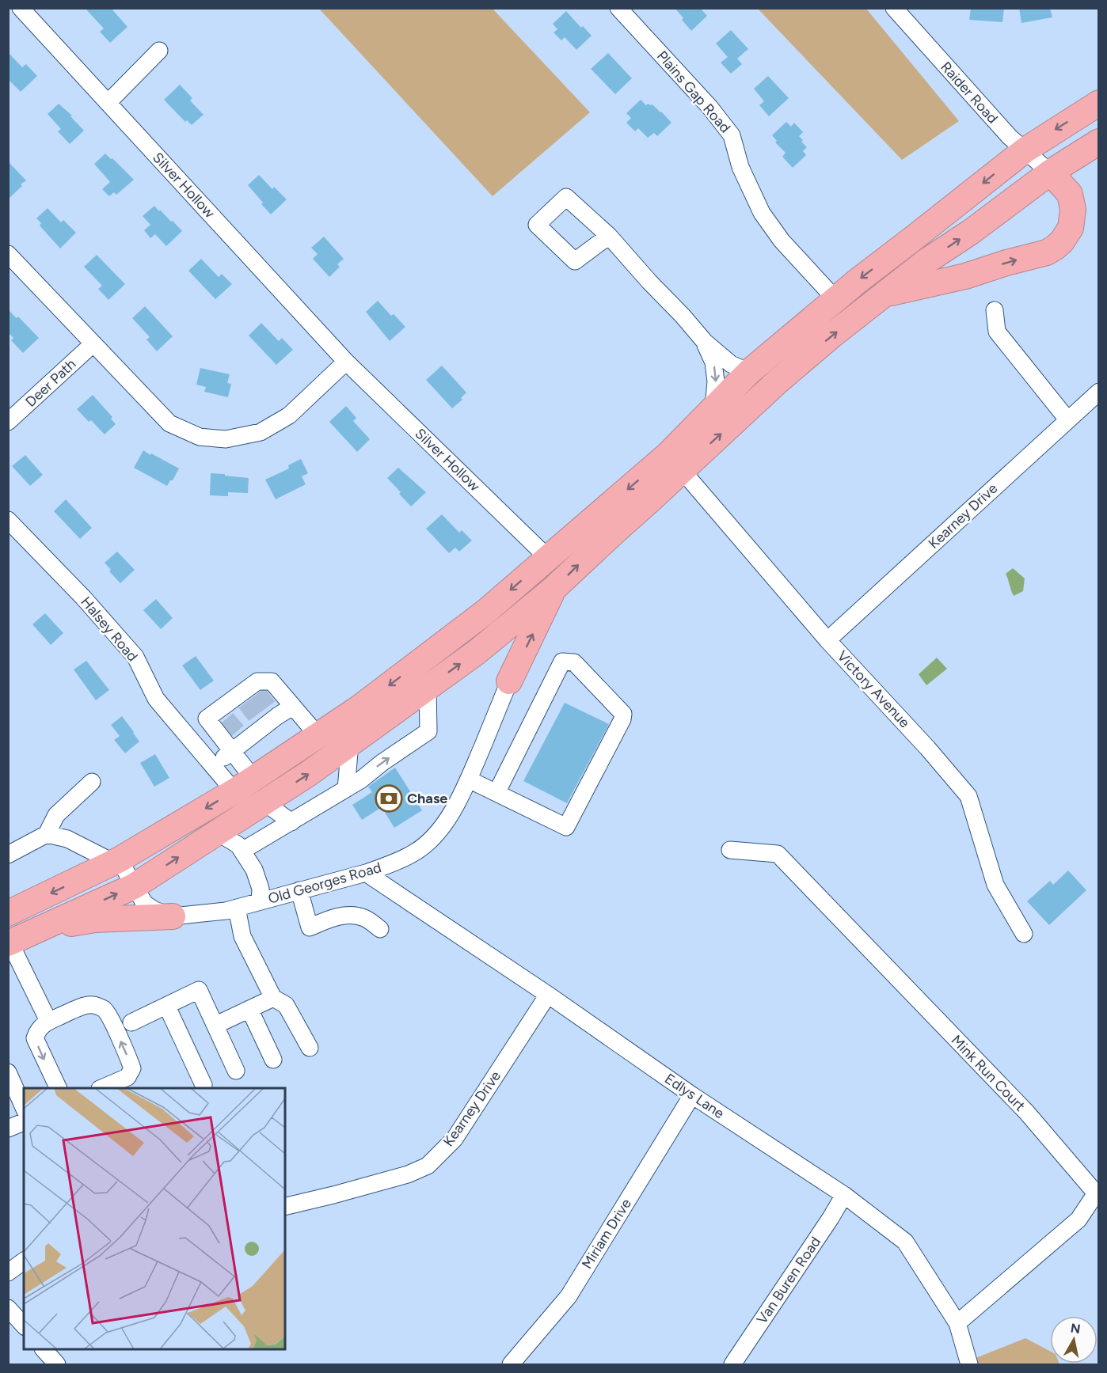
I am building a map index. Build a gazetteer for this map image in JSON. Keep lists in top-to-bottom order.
{
  "streets": {
    "street": [
      "Plains Gap Road",
      "Raider Road",
      "Silver Hollow",
      "Deer Path",
      "Kearney Drive",
      "Halsey Road",
      "Victory Avenue",
      "Old Georges Road",
      "Mink Run Court",
      "Edlys Lane",
      "Miriam Drive",
      "Van Buren Road"
    ]
  },
  "crossings": [
    ["Kearney Drive", "Victory Avenue"],
    ["Kearney Drive", "Edlys Lane"],
    ["Old Georges Road", "Edlys Lane"],
    ["Mink Run Court", "Edlys Lane"],
    ["Edlys Lane", "Miriam Drive"],
    ["Edlys Lane", "Van Buren Road"]
  ],
  "places": {
    "bank": ["Chase"]
  },
  "north": "top"
}
